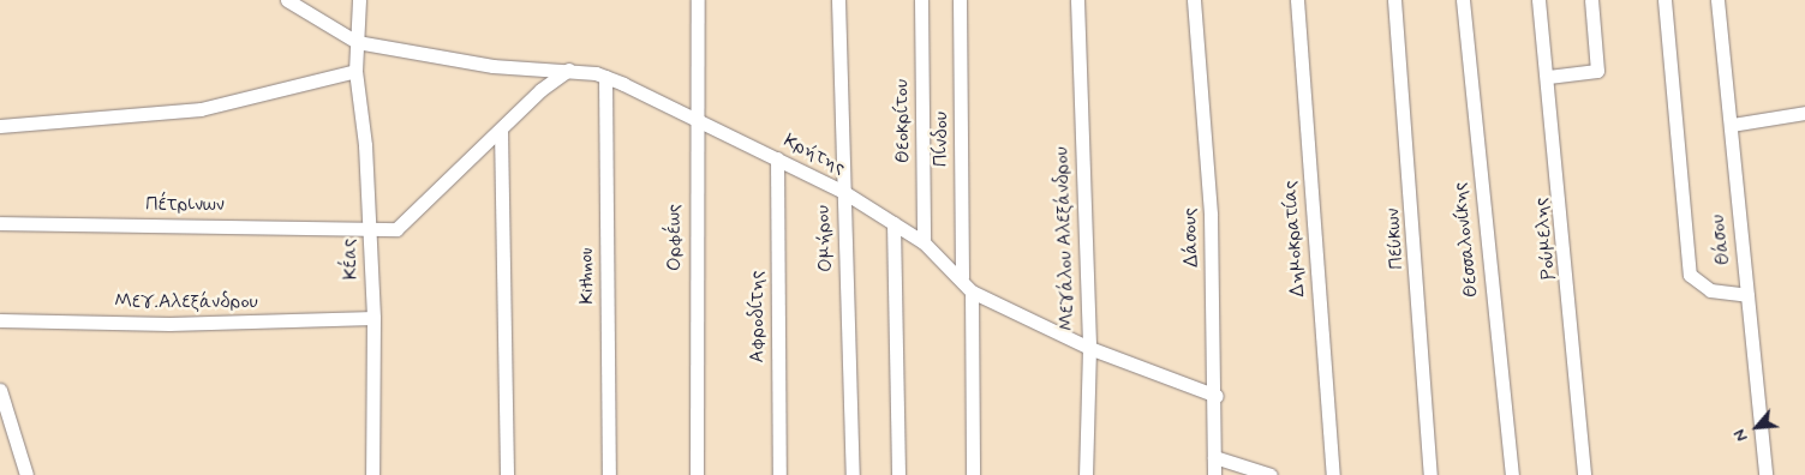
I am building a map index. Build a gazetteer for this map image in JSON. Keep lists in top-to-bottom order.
{
  "streets": {
    "street": [
      "Θεοκρίτου",
      "Πίνδου",
      "Κρήτης",
      "Πέτρινων",
      "Ορφέως",
      "Δάσους",
      "Ομήρου",
      "Μεγάλου Αλεξάνδρου",
      "Δημοκρατίας",
      "Πεύκων",
      "Ρούμελης",
      "Θεσσαλονίκης",
      "Θάσου",
      "Κέας",
      "Κithnou",
      "Μεγ.Αλεξάνδρου",
      "Αφροδίτης"
    ]
  },
  "crossings": [
    ["Θεοκρίτου", "Κρήτης"],
    ["Πίνδου", "Κρήτης"],
    ["Κρήτης", "Πέτρινων"],
    ["Κρήτης", "Ορφέως"],
    ["Κρήτης", "Ομήρου"],
    ["Κρήτης", "Κέας"],
    ["Κρήτης", "Κithnou"],
    ["Κρήτης", "Αφροδίτης"],
    ["Πέτρινων", "Κέας"],
    ["Κέας", "Μεγ.Αλεξάνδρου"]
  ],
  "north": "bottom left"
}
